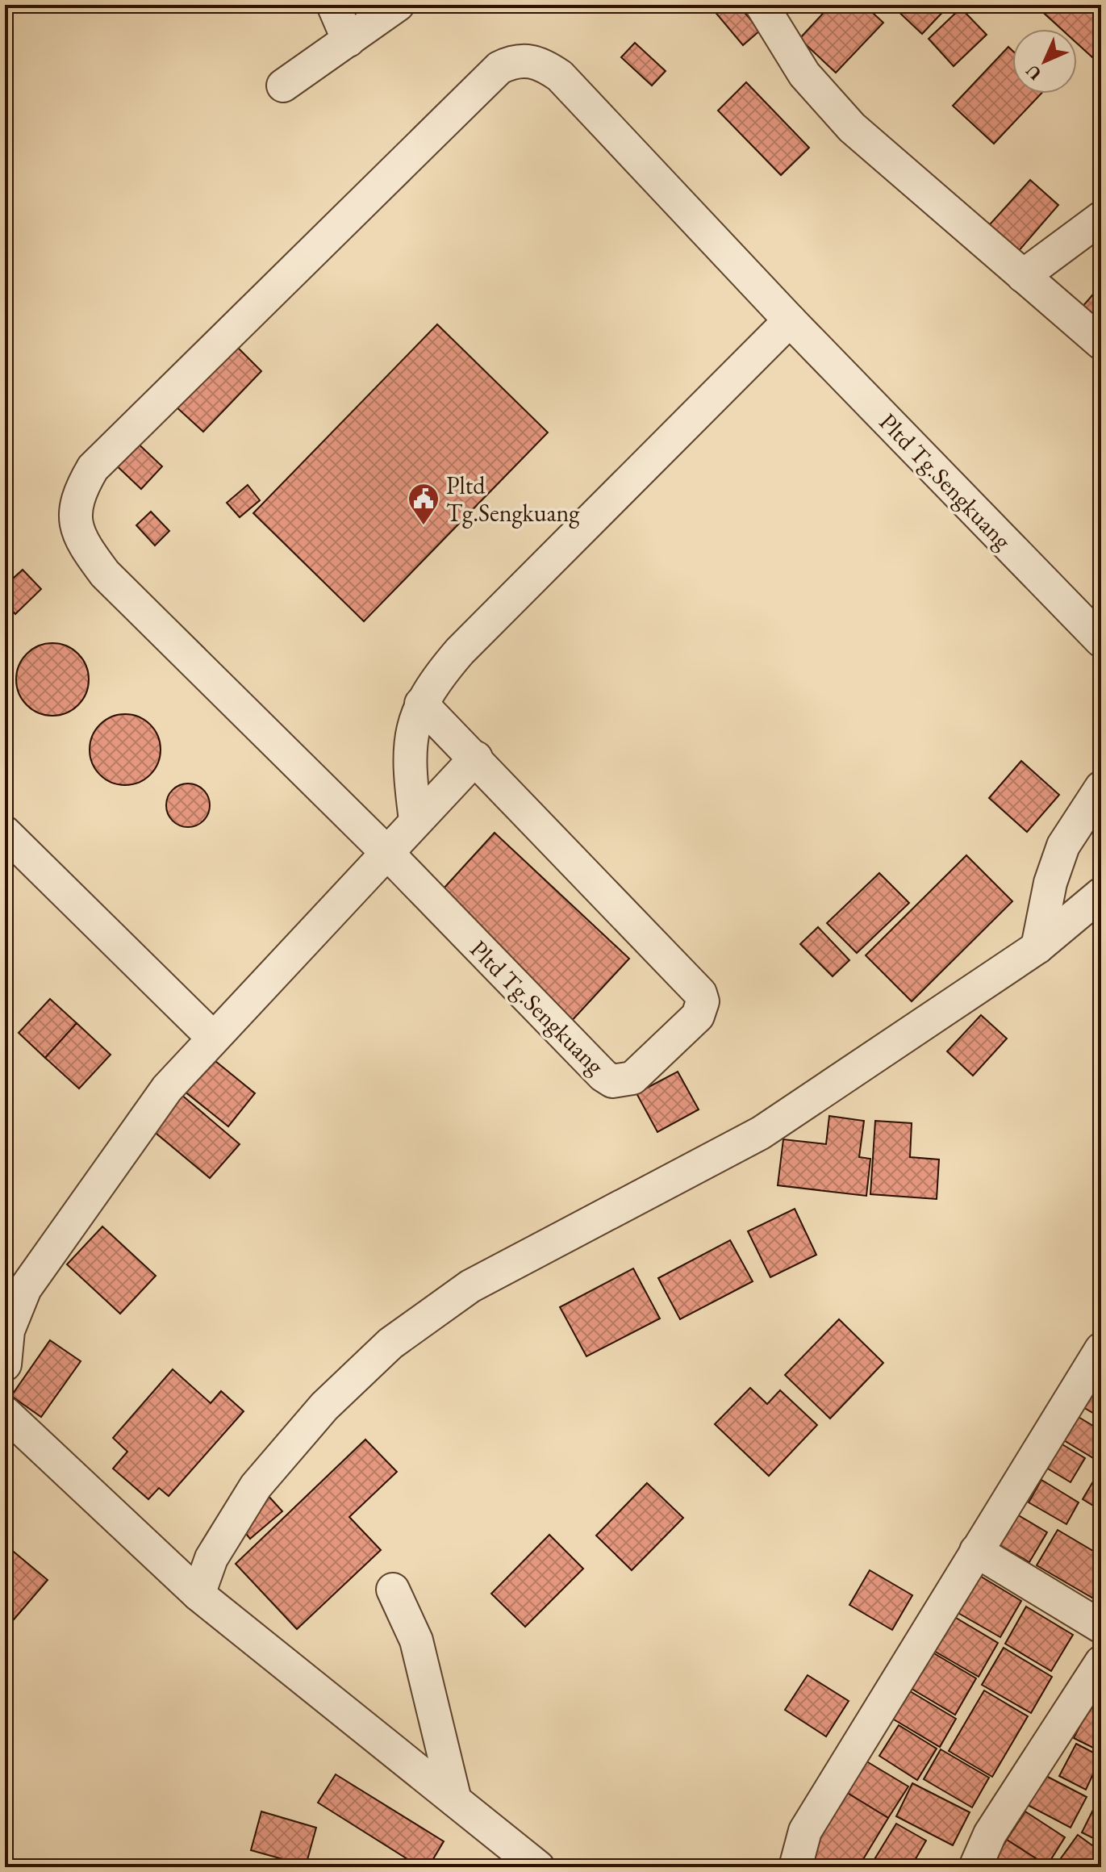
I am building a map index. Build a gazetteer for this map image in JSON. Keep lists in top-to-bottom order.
{
  "streets": {
    "street": ["Pltd Tg.Sengkuang"]
  },
  "places": {
    "public building": ["Pltd Tg.Sengkuang"]
  },
  "north": "bottom left"
}
